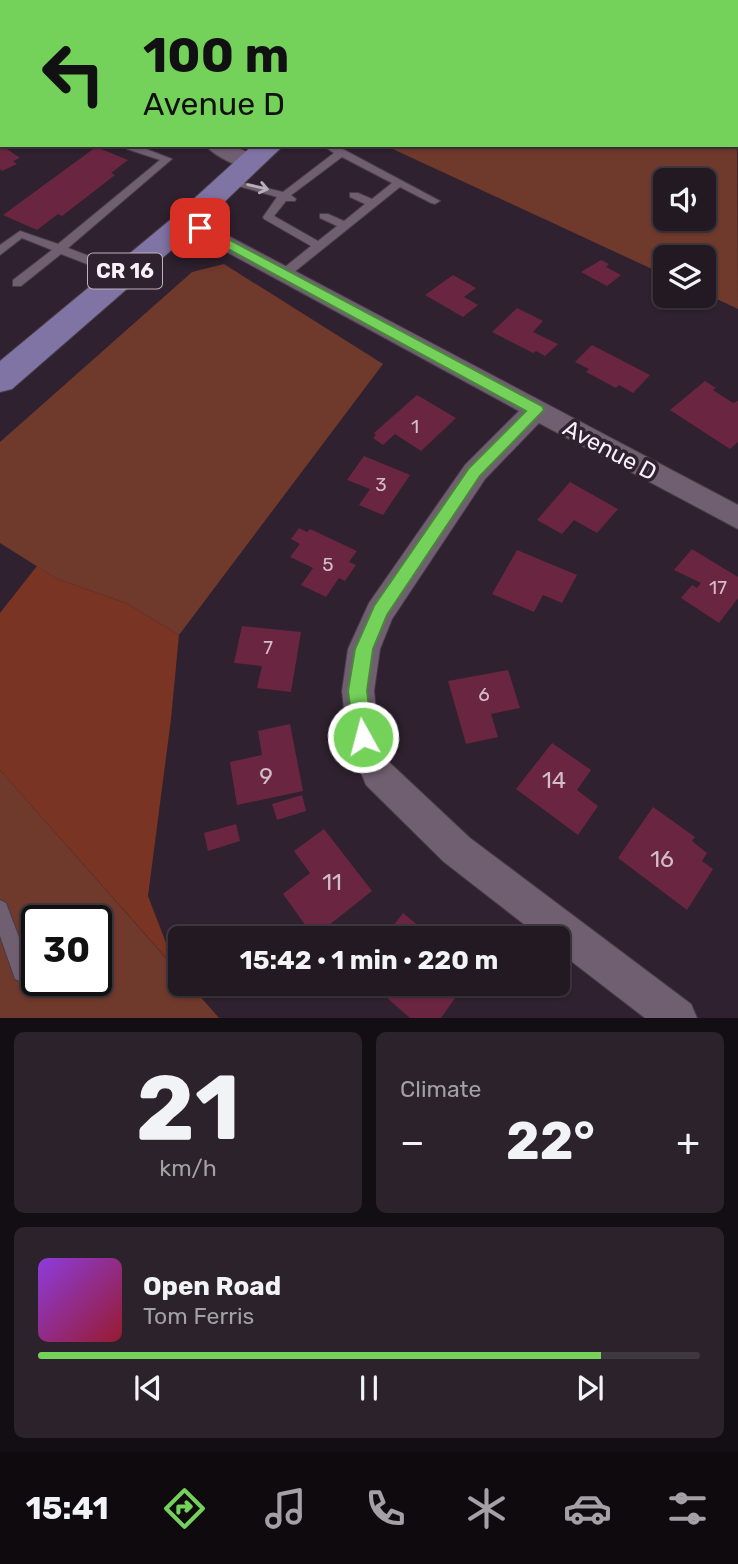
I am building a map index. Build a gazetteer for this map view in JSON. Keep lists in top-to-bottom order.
{
  "streets": {
    "main road": ["CR 16"],
    "street": ["Avenue D"]
  },
  "crossings": [
    ["CR 16", "Avenue D"]
  ],
  "house_numbers": [
    "1",
    "3",
    "5",
    "17",
    "7",
    "6",
    "9",
    "14",
    "16",
    "11"
  ],
  "page": {
    "turn": ["100 m", "Avenue D"],
    "limit": "30",
    "trip": "15:42 · 1 min · 220 m",
    "tile": [
      ["21", "km/h"],
      "Climate"
    ],
    "heat": ["−", "22°", "+"],
    "song": ["Open Road", "Tom Ferris"],
    "tabs": "15:41"
  }
}
